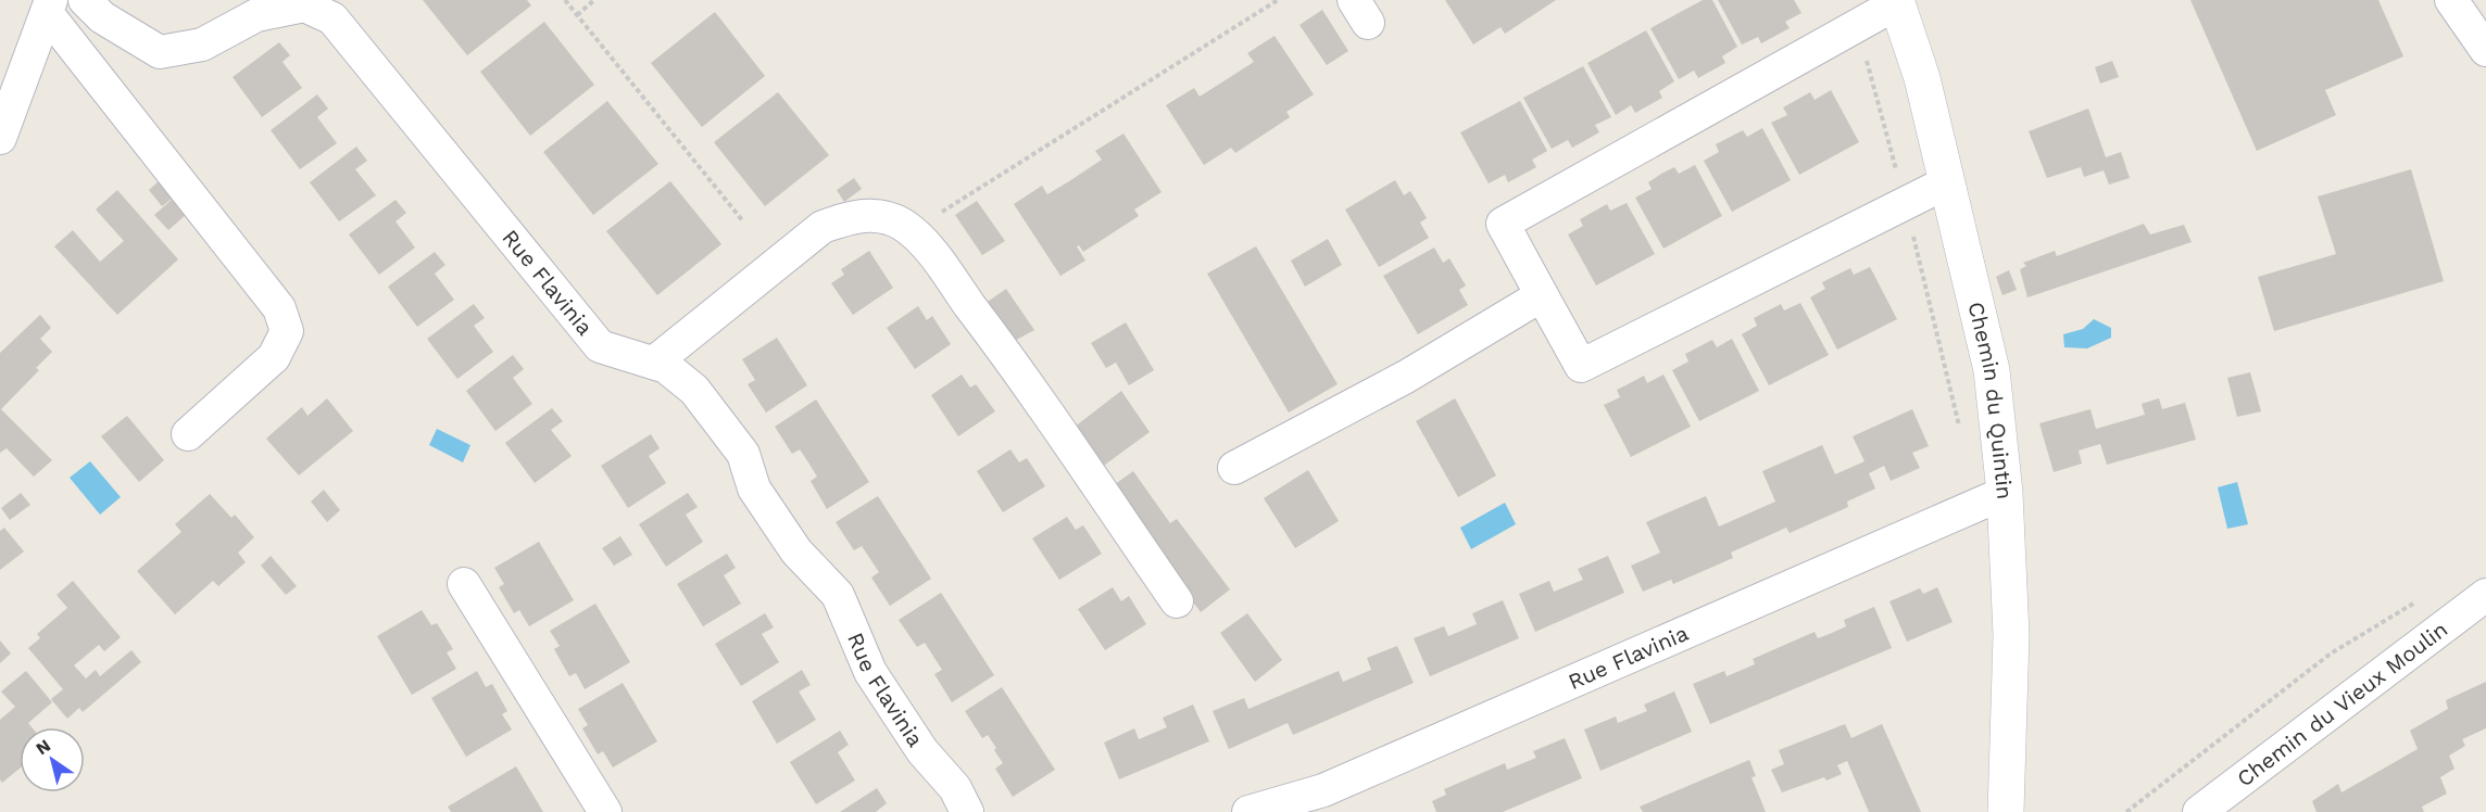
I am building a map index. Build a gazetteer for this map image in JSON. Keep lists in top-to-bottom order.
{
  "streets": {
    "street": ["Rue Flavinia", "Chemin du Quintin", "Chemin du Vieux Moulin"]
  },
  "crossings": [
    ["Rue Flavinia", "Chemin du Quintin"]
  ],
  "north": "top left"
}
